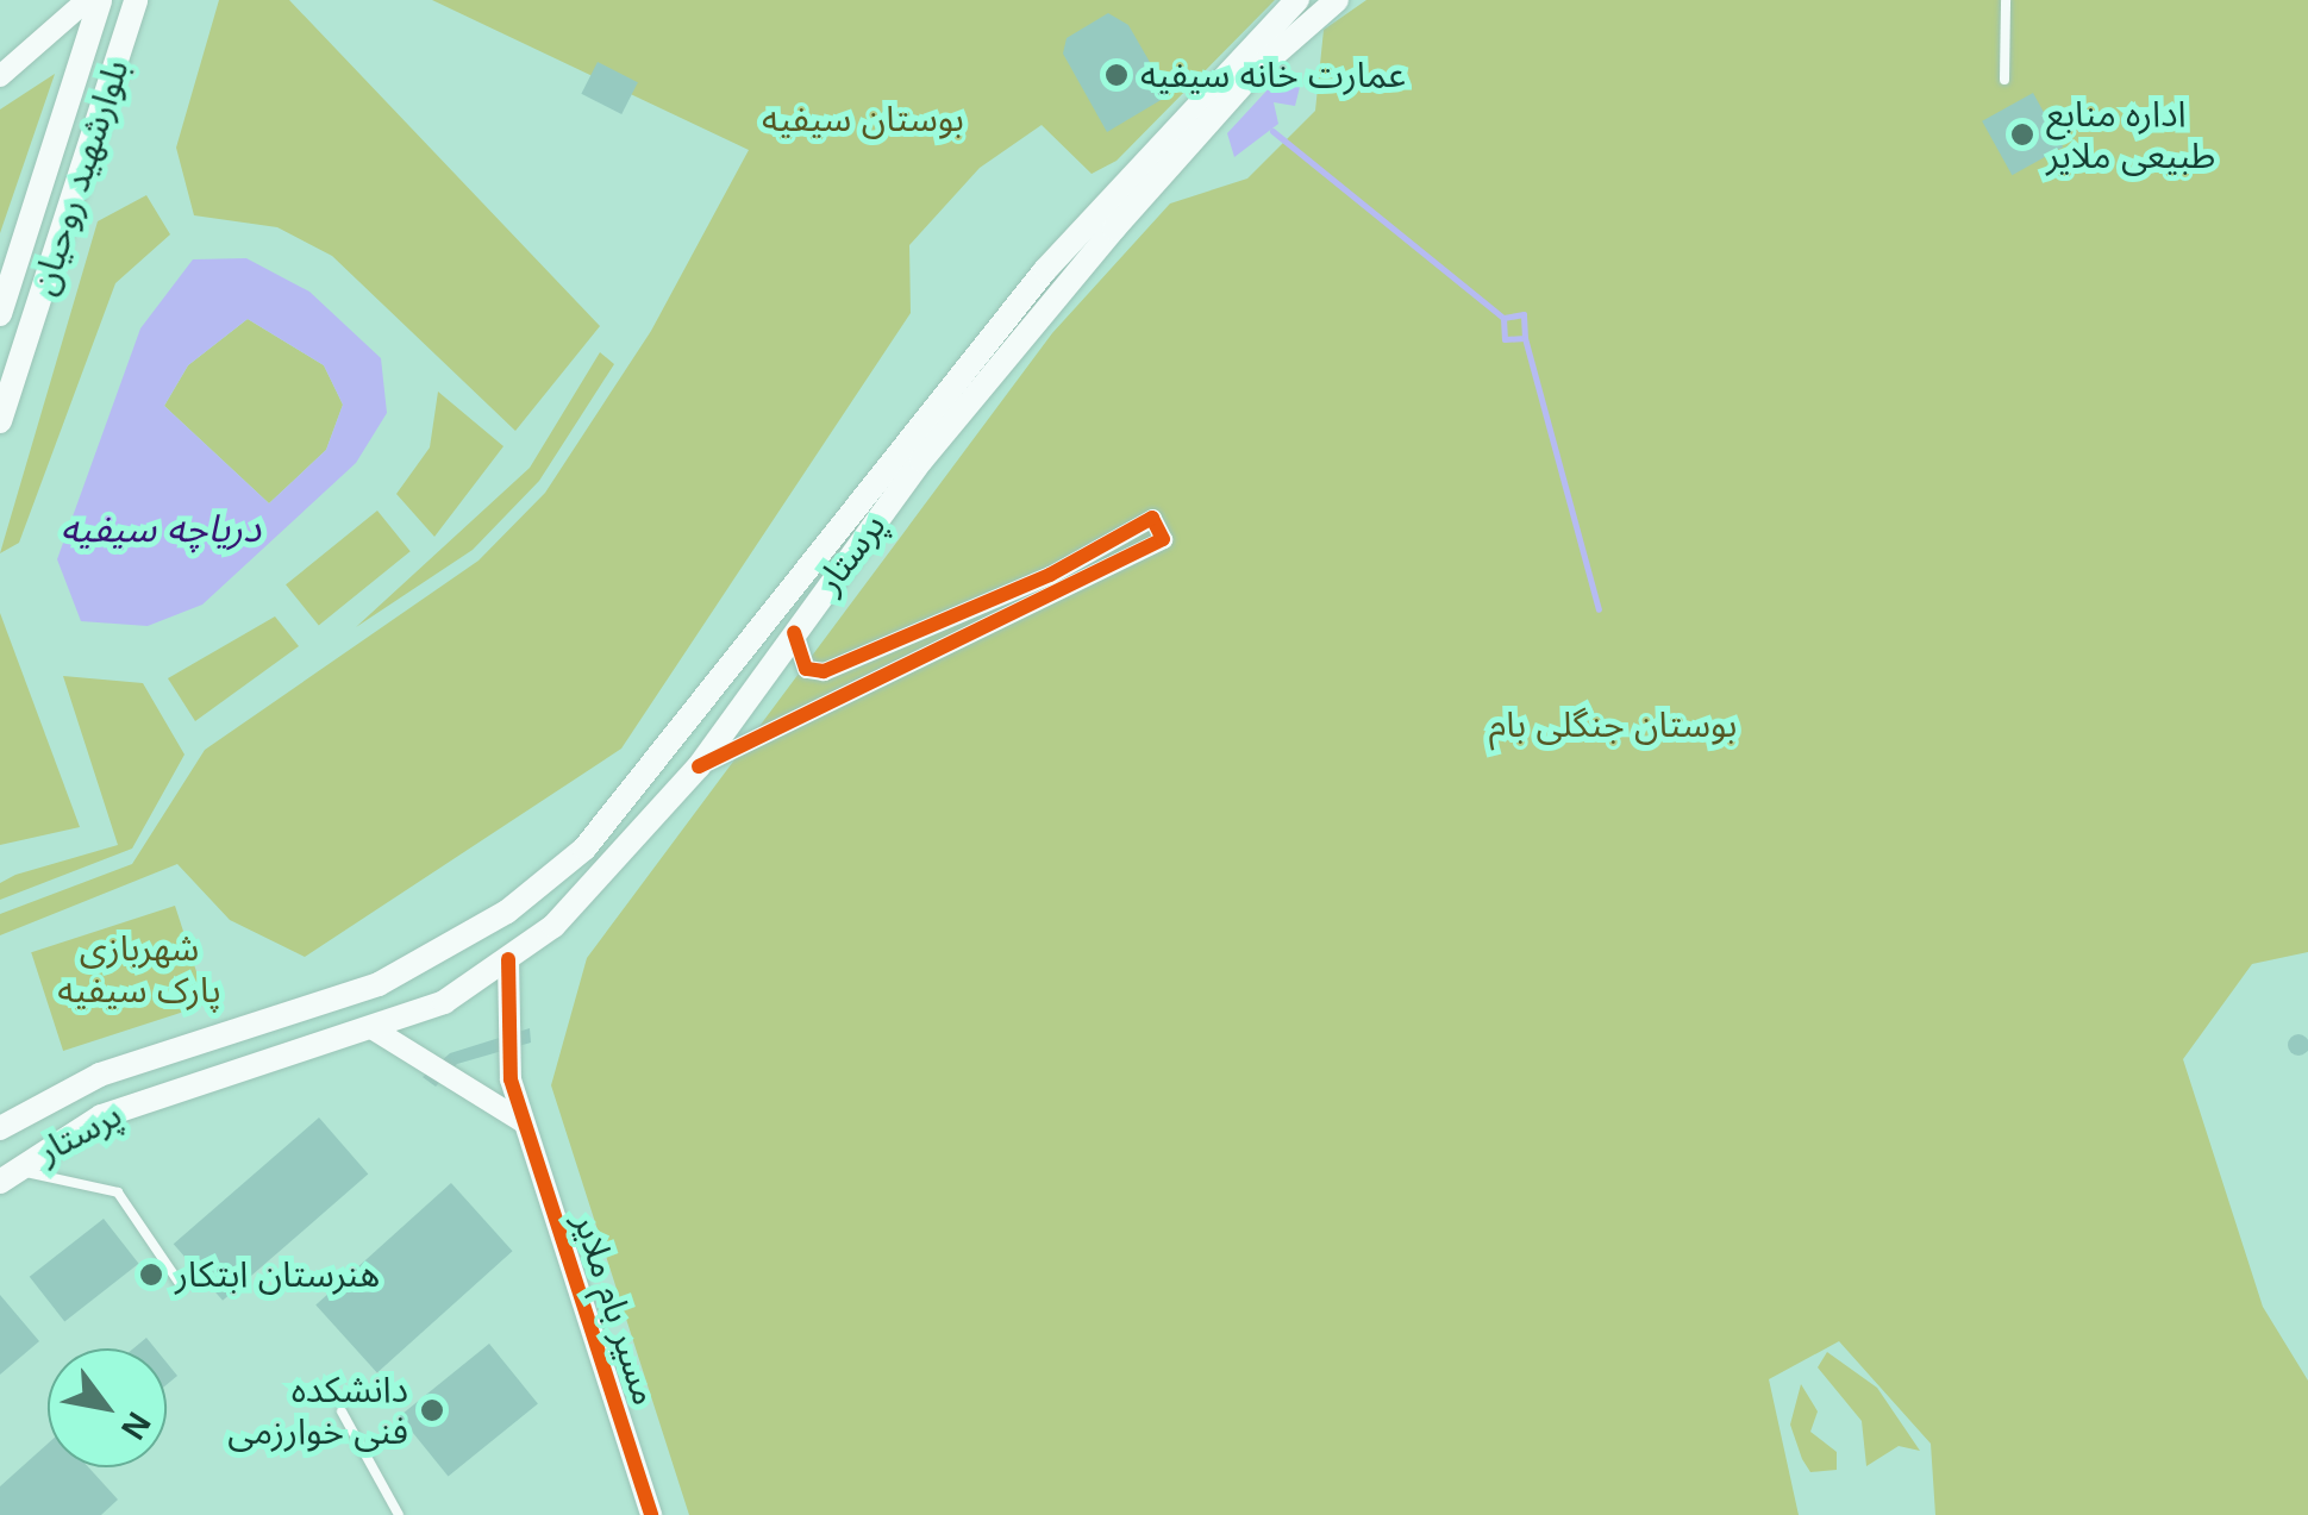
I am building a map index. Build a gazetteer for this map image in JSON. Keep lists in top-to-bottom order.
{
  "streets": {
    "main road": ["بلوارشهید روحیان", "پرستار"],
    "street": ["مسیر بام ملایر"]
  },
  "crossings": [
    ["پرستار", "مسیر بام ملایر"]
  ],
  "water": ["دریاچه سیفیه"],
  "parks": ["بوستان سیفیه", "بوستان جنگلی بام", "شهربازی پارک سیفیه"],
  "places": [
    "عمارت خانه سیفیه",
    "اداره منابع طبیعی ملایر",
    "هنرستان ابتکار",
    "دانشکده فنی خوارزمی"
  ],
  "north": "bottom right"
}
